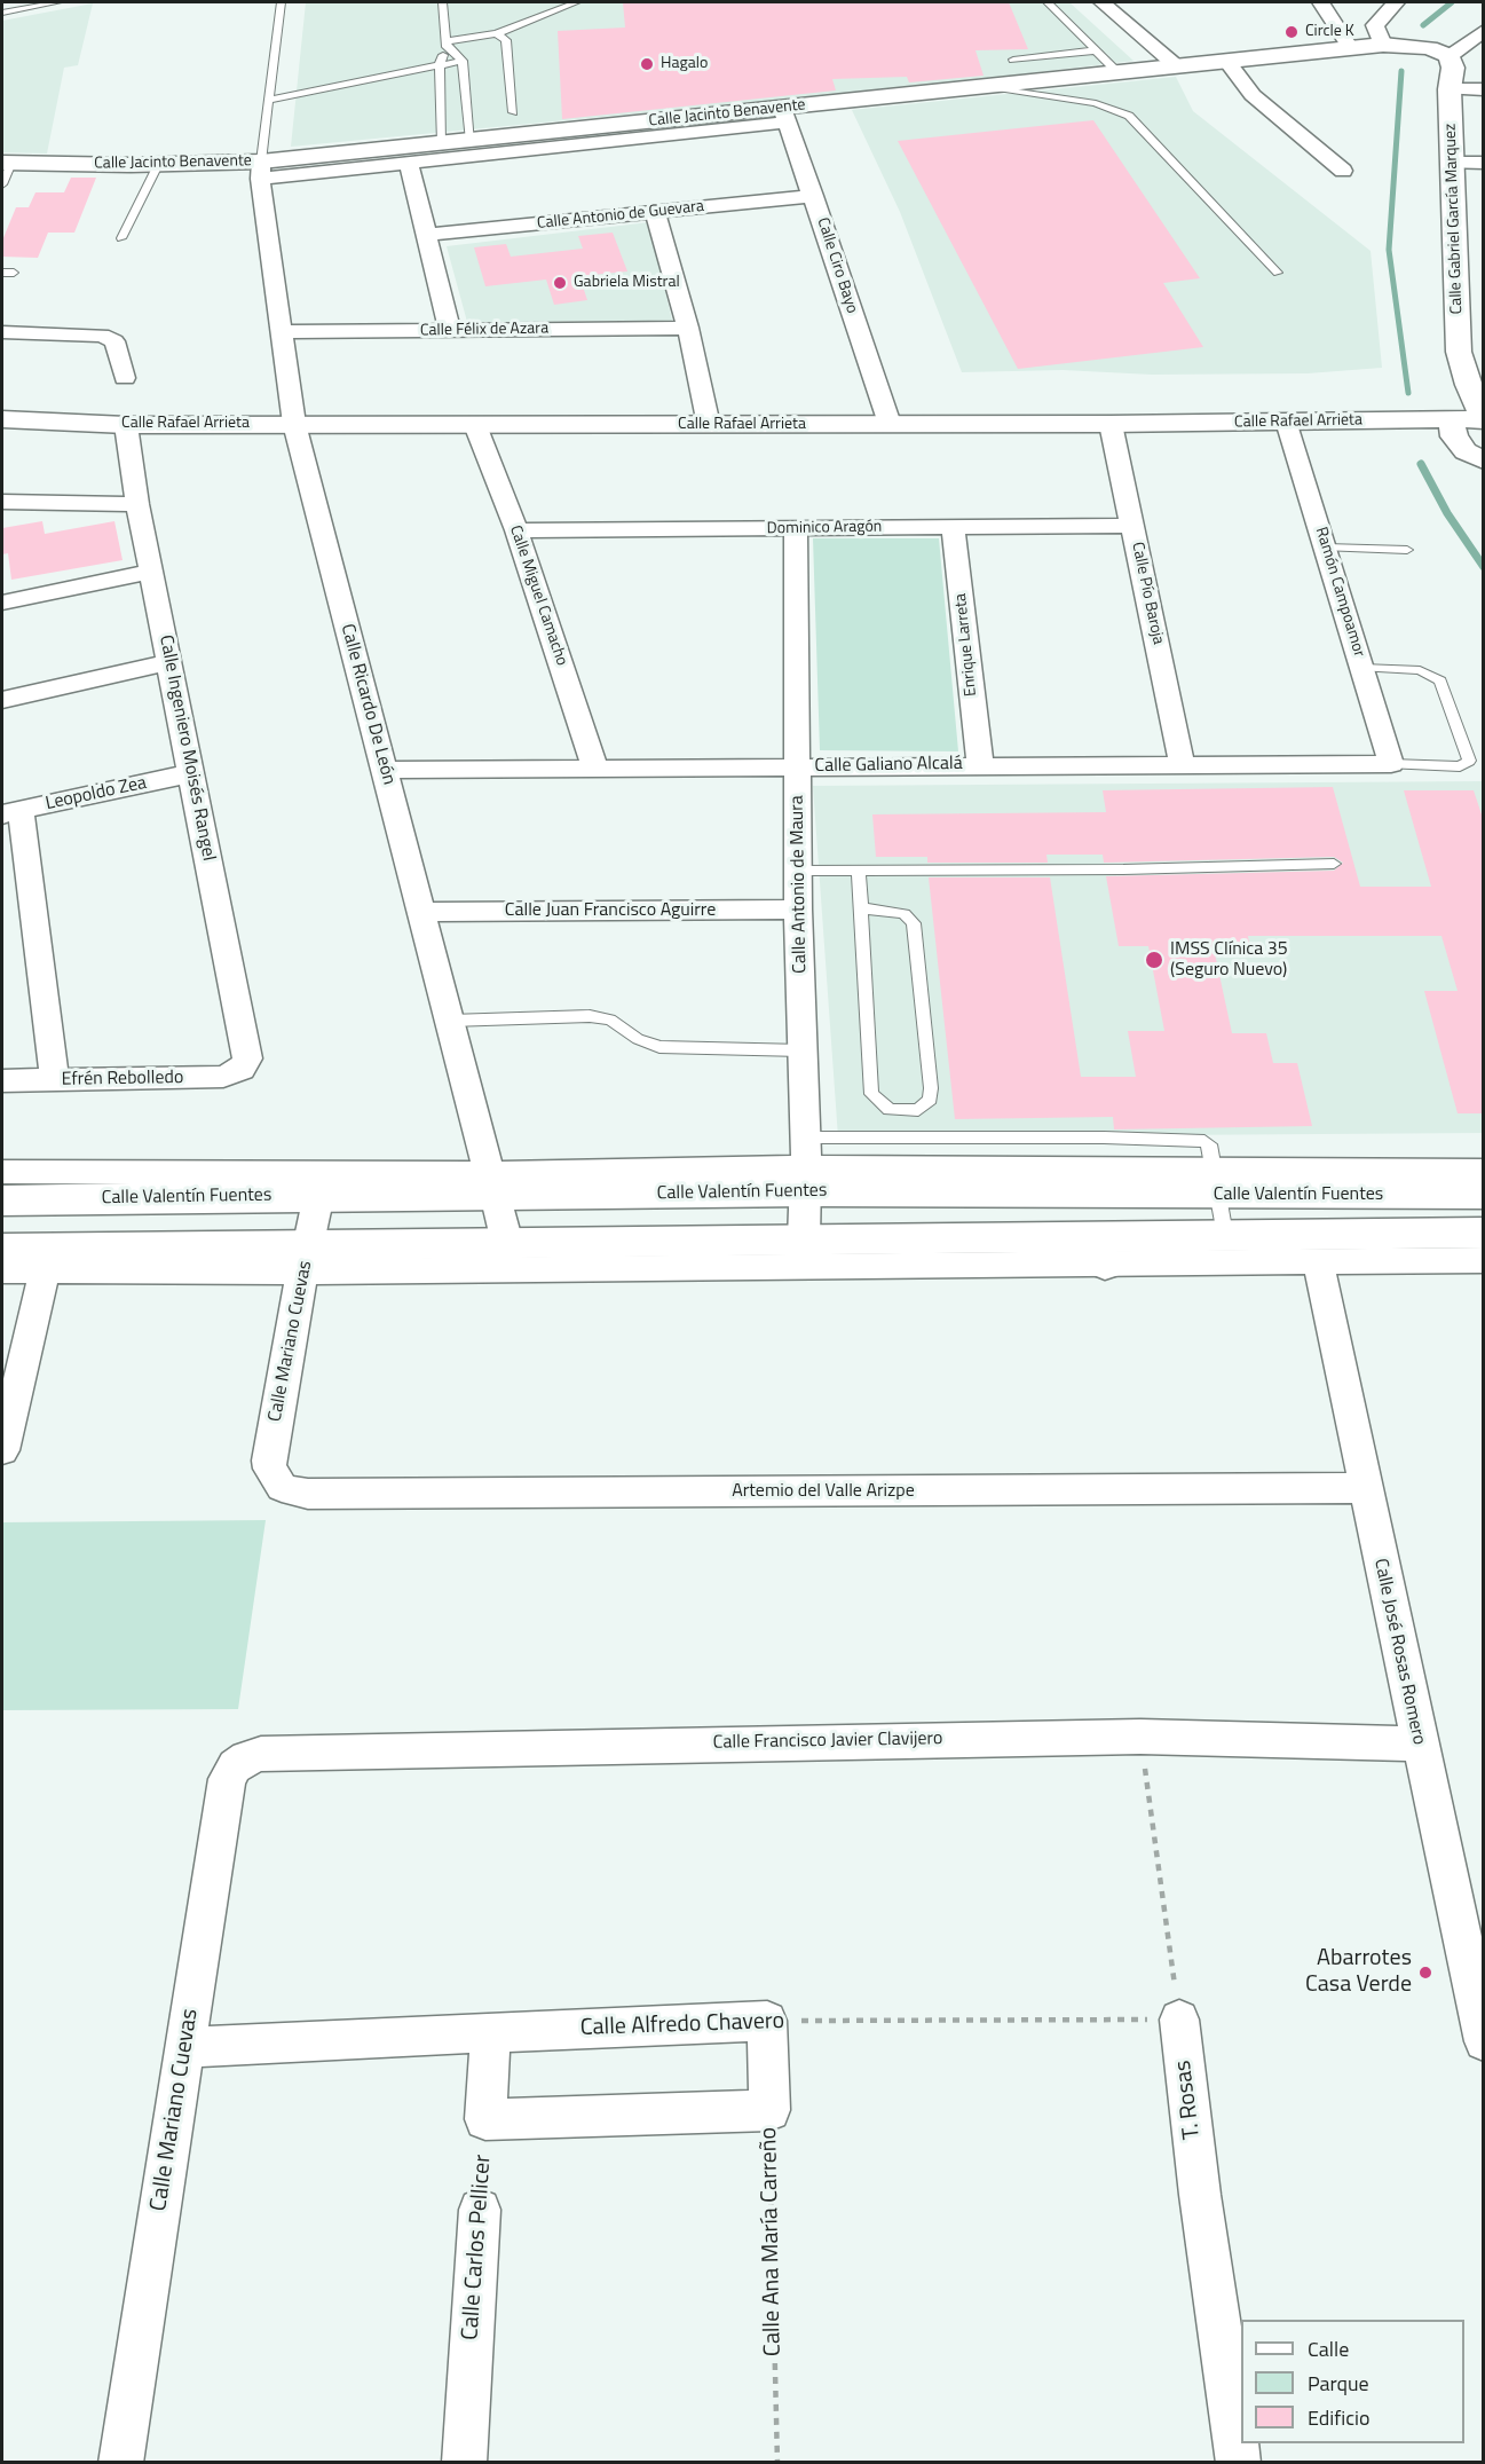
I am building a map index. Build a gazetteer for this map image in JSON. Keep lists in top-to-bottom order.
{
  "streets": {
    "street": [
      "Calle Jacinto Benavente",
      "Calle Antonio de Guevara",
      "Calle Gabriel García Marquez",
      "Calle Ciro Bayo",
      "Calle Félix de Azara",
      "Calle Rafael Arrieta",
      "Dominico Aragón",
      "Ramón Campoamor",
      "Calle Pío Baroja",
      "Calle Miguel Camacho",
      "Enrique Larreta",
      "Calle Ricardo De León",
      "Calle Ingeniero Moisés Rangel",
      "Calle Galiano Alcalá",
      "Leopoldo Zea",
      "Calle Antonio de Maura",
      "Calle Juan Francisco Aguirre",
      "Efrén Rebolledo",
      "Calle Valentín Fuentes",
      "Calle Mariano Cuevas",
      "Artemio del Valle Arizpe",
      "Calle José Rosas Romero",
      "Calle Francisco Javier Clavijero",
      "Calle Alfredo Chavero",
      "T. Rosas",
      "Calle Ana María Carreño",
      "Calle Carlos Pellicer"
    ]
  },
  "crossings": [
    ["Calle Jacinto Benavente", "Calle Gabriel García Marquez"],
    ["Calle Jacinto Benavente", "Calle Ciro Bayo"],
    ["Calle Jacinto Benavente", "Calle Ricardo De León"],
    ["Calle Antonio de Guevara", "Calle Ciro Bayo"],
    ["Calle Gabriel García Marquez", "Calle Rafael Arrieta"],
    ["Calle Ciro Bayo", "Calle Rafael Arrieta"],
    ["Calle Félix de Azara", "Calle Ricardo De León"],
    ["Calle Rafael Arrieta", "Ramón Campoamor"],
    ["Calle Rafael Arrieta", "Calle Pío Baroja"],
    ["Calle Rafael Arrieta", "Calle Miguel Camacho"],
    ["Calle Rafael Arrieta", "Calle Ricardo De León"],
    ["Calle Rafael Arrieta", "Calle Ingeniero Moisés Rangel"],
    ["Dominico Aragón", "Calle Pío Baroja"],
    ["Dominico Aragón", "Calle Miguel Camacho"],
    ["Dominico Aragón", "Enrique Larreta"],
    ["Dominico Aragón", "Calle Antonio de Maura"],
    ["Ramón Campoamor", "Calle Galiano Alcalá"],
    ["Calle Pío Baroja", "Calle Galiano Alcalá"],
    ["Calle Miguel Camacho", "Calle Galiano Alcalá"],
    ["Enrique Larreta", "Calle Galiano Alcalá"],
    ["Calle Ricardo De León", "Calle Galiano Alcalá"],
    ["Calle Ricardo De León", "Calle Juan Francisco Aguirre"],
    ["Calle Ricardo De León", "Calle Valentín Fuentes"],
    ["Calle Ingeniero Moisés Rangel", "Leopoldo Zea"],
    ["Calle Ingeniero Moisés Rangel", "Efrén Rebolledo"],
    ["Calle Galiano Alcalá", "Calle Antonio de Maura"],
    ["Calle Antonio de Maura", "Calle Juan Francisco Aguirre"],
    ["Calle Antonio de Maura", "Calle Valentín Fuentes"],
    ["Calle Valentín Fuentes", "Calle Mariano Cuevas"],
    ["Calle Mariano Cuevas", "Artemio del Valle Arizpe"],
    ["Calle Mariano Cuevas", "Calle Francisco Javier Clavijero"],
    ["Calle Mariano Cuevas", "Calle Alfredo Chavero"],
    ["Artemio del Valle Arizpe", "Calle José Rosas Romero"],
    ["Calle José Rosas Romero", "Calle Francisco Javier Clavijero"],
    ["Calle Alfredo Chavero", "T. Rosas"],
    ["Calle Alfredo Chavero", "Calle Ana María Carreño"]
  ],
  "places": [
    "Circle K",
    "Hagalo",
    "Gabriela Mistral",
    "IMSS Clínica 35 (Seguro Nuevo)",
    "Abarrotes Casa Verde"
  ],
  "legend": ["Calle", "Parque", "Edificio"]
}
